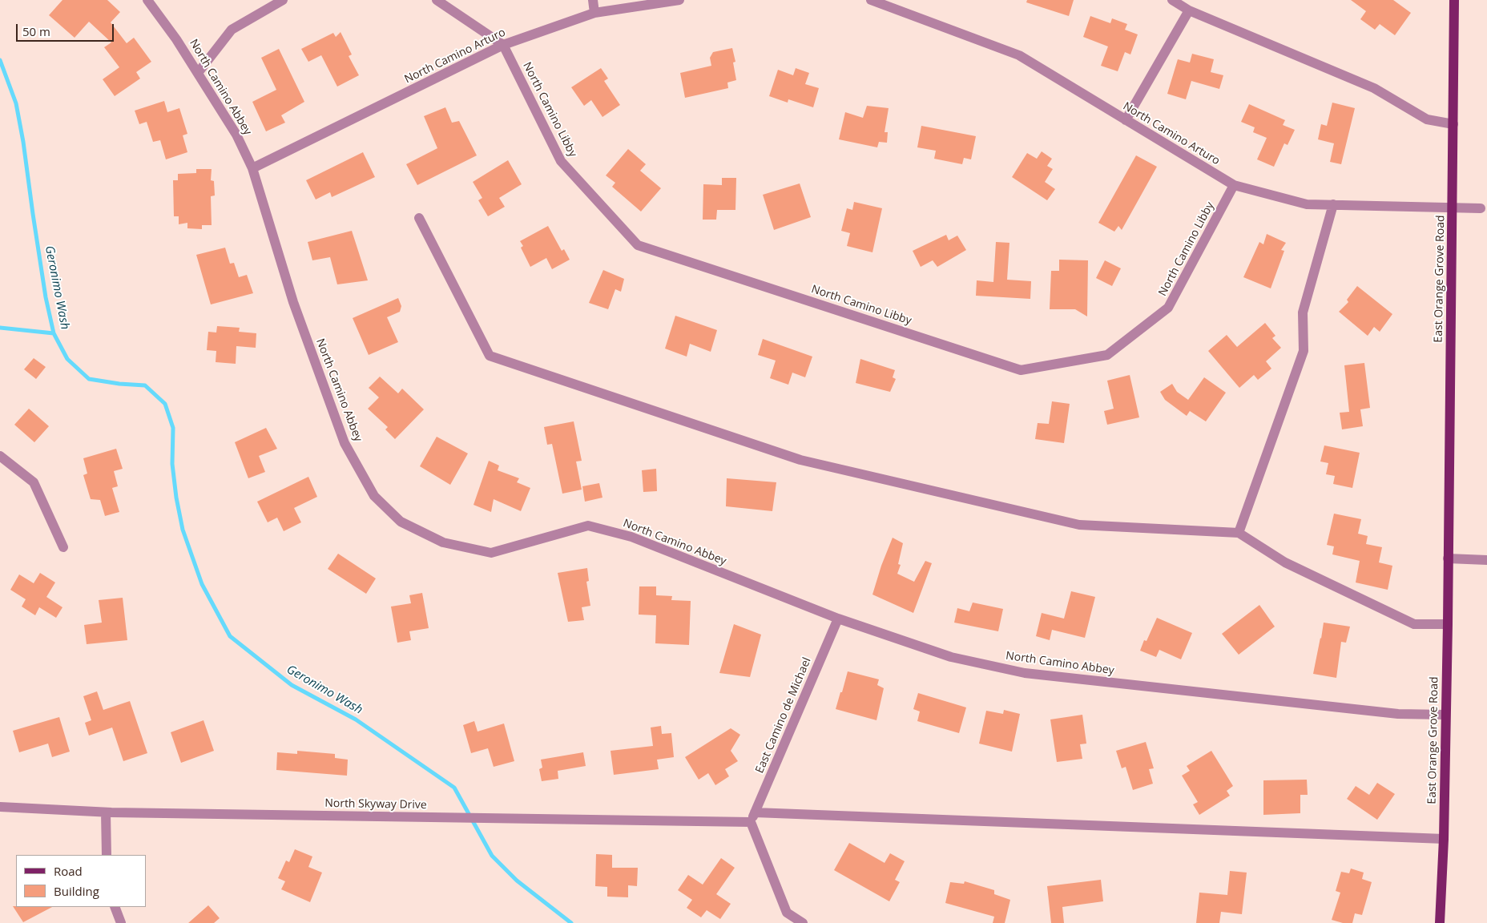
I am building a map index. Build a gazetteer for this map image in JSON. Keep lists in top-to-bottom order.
{
  "streets": {
    "main road": ["East Orange Grove Road"],
    "street": [
      "North Camino Arturo",
      "North Camino Abbey",
      "North Camino Libby",
      "East Camino de Michael",
      "North Skyway Drive"
    ]
  },
  "crossings": [
    ["North Camino Arturo", "North Camino Abbey"],
    ["North Camino Arturo", "North Camino Libby"],
    ["North Camino Arturo", "East Orange Grove Road"],
    ["North Camino Abbey", "East Orange Grove Road"],
    ["North Camino Abbey", "East Camino de Michael"],
    ["East Camino de Michael", "North Skyway Drive"]
  ],
  "water": ["Geronimo Wash"],
  "legend": ["Road", "Building"],
  "scale_bar": "50 m"
}
